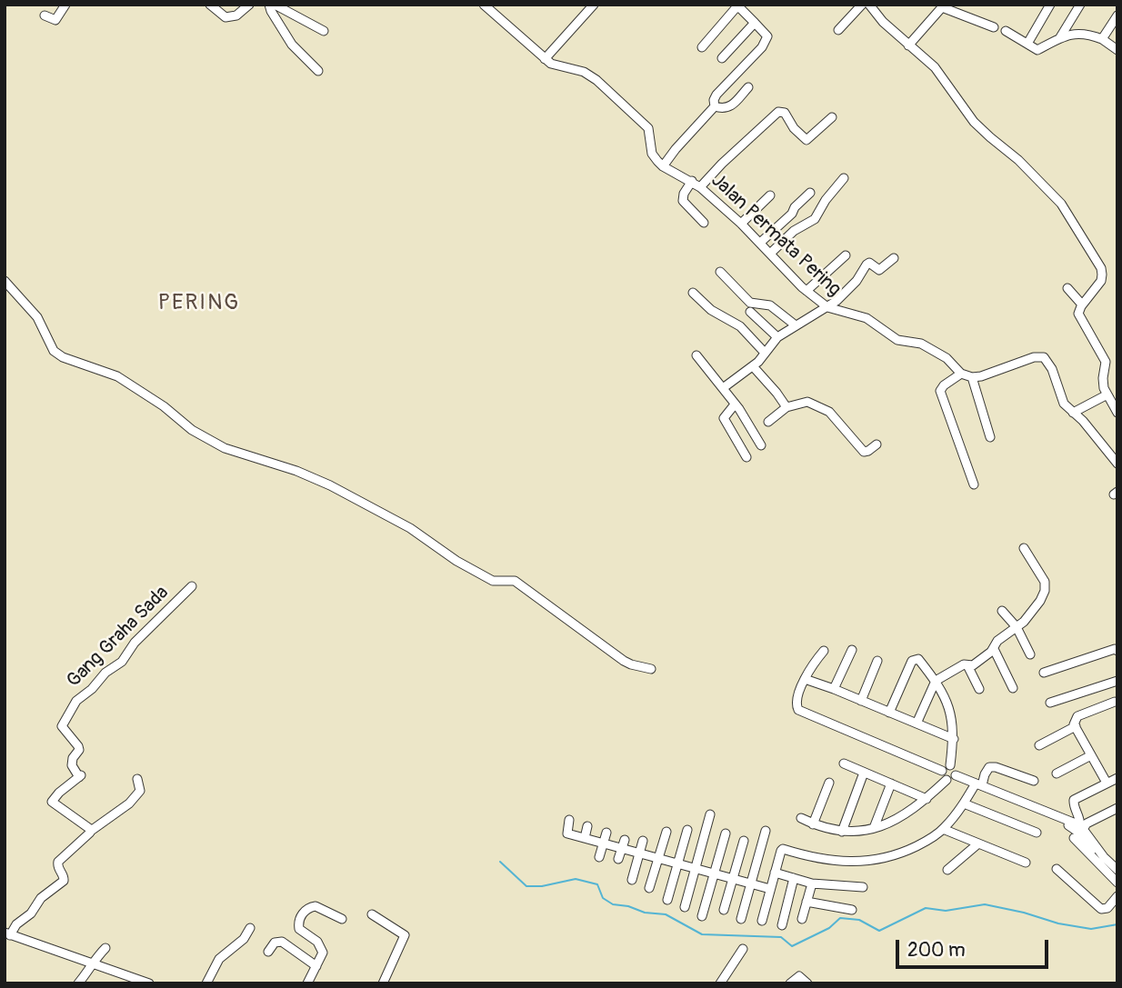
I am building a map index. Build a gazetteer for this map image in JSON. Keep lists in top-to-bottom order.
{
  "streets": {
    "street": ["Jalan Permata Pering", "Gang Graha Sada"]
  },
  "districts": ["PERING"],
  "scale_bar": "200 m"
}
